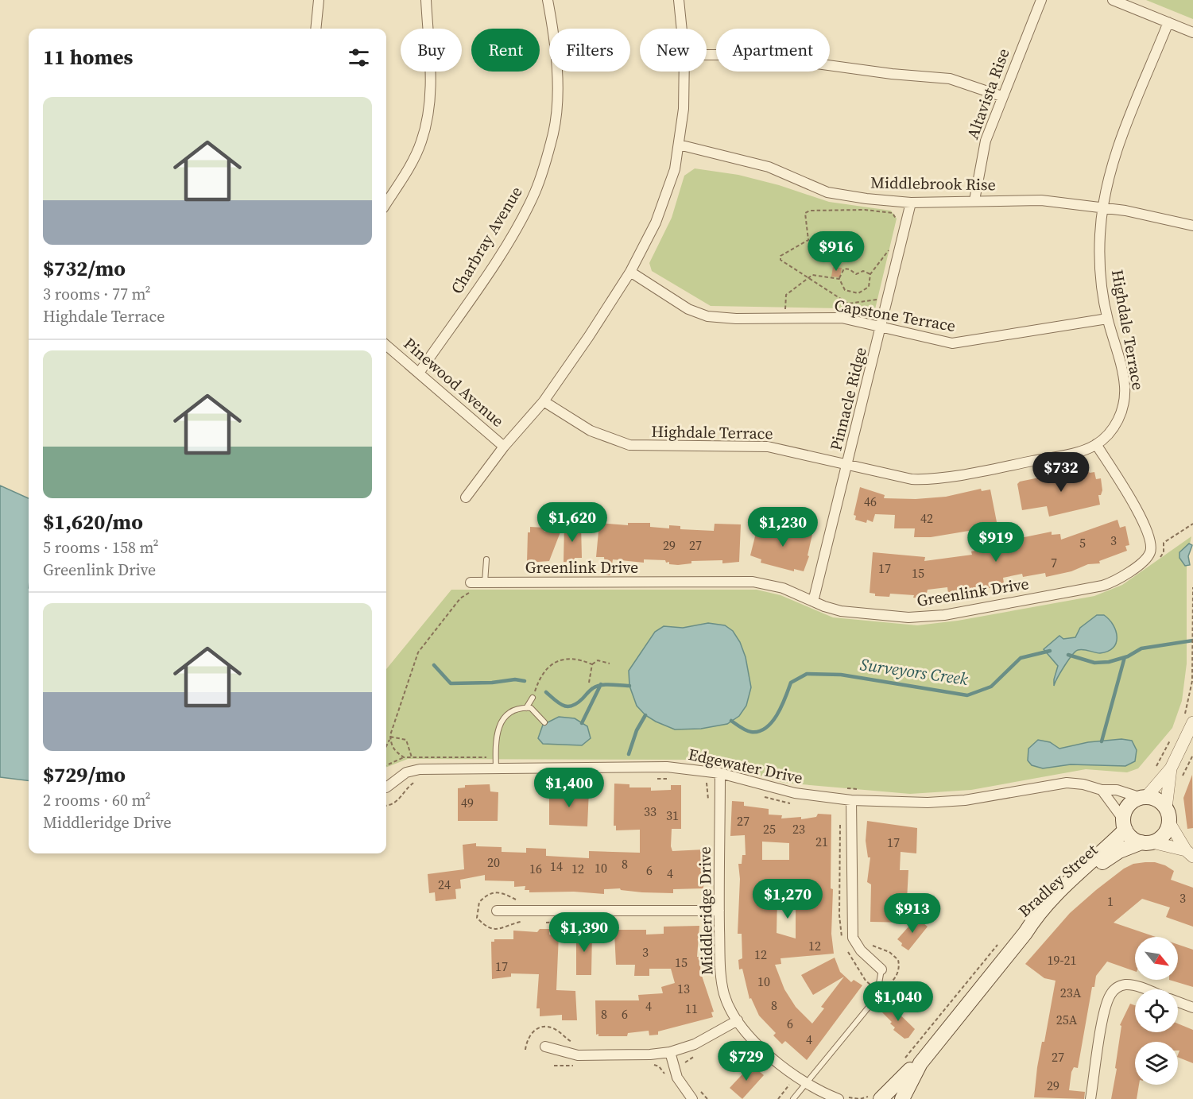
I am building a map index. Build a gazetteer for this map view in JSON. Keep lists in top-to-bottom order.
{
  "streets": {
    "main road": ["Bradley Street"],
    "street": [
      "Altavista Rise",
      "Middlebrook Rise",
      "Charbray Avenue",
      "Capstone Terrace",
      "Highdale Terrace",
      "Pinewood Avenue",
      "Pinnacle Ridge",
      "Greenlink Drive",
      "Edgewater Drive",
      "Middleridge Drive"
    ]
  },
  "crossings": [
    ["Altavista Rise", "Middlebrook Rise"],
    ["Middlebrook Rise", "Highdale Terrace"],
    ["Middlebrook Rise", "Pinnacle Ridge"],
    ["Charbray Avenue", "Pinewood Avenue"],
    ["Capstone Terrace", "Highdale Terrace"],
    ["Capstone Terrace", "Pinnacle Ridge"],
    ["Highdale Terrace", "Pinnacle Ridge"],
    ["Highdale Terrace", "Greenlink Drive"],
    ["Pinnacle Ridge", "Greenlink Drive"],
    ["Edgewater Drive", "Bradley Street"],
    ["Edgewater Drive", "Middleridge Drive"]
  ],
  "water": ["Surveyors Creek"],
  "house_numbers": [
    "46",
    "42",
    "3",
    "5",
    "29",
    "27",
    "7",
    "17",
    "15",
    "49",
    "33",
    "31",
    "27",
    "25",
    "23",
    "21",
    "17",
    "20",
    "8",
    "14",
    "10",
    "16",
    "12",
    "6",
    "4",
    "24",
    "3",
    "1",
    "12",
    "3",
    "12",
    "19-21",
    "15",
    "17",
    "10",
    "13",
    "23A",
    "8",
    "4",
    "11",
    "8",
    "6",
    "25A",
    "6",
    "4",
    "27",
    "29"
  ],
  "north": "bottom right",
  "page": {
    "chip": [
      "Buy",
      "Rent",
      "Filters",
      "New",
      "Apartment"
    ],
    "heading": "11 homes",
    "list": [
      {
        "name": "$732/mo",
        "note": "3 rooms · 77 m² · Highdale Terrace"
      },
      {
        "name": "$1,620/mo",
        "note": "5 rooms · 158 m² · Greenlink Drive"
      },
      {
        "name": "$729/mo",
        "note": "2 rooms · 60 m² · Middleridge Drive"
      }
    ],
    "price": [
      "$916",
      "$732",
      "$1,620",
      "$1,230",
      "$919",
      "$1,400",
      "$1,270",
      "$913",
      "$1,390",
      "$1,040",
      "$729"
    ]
  }
}
